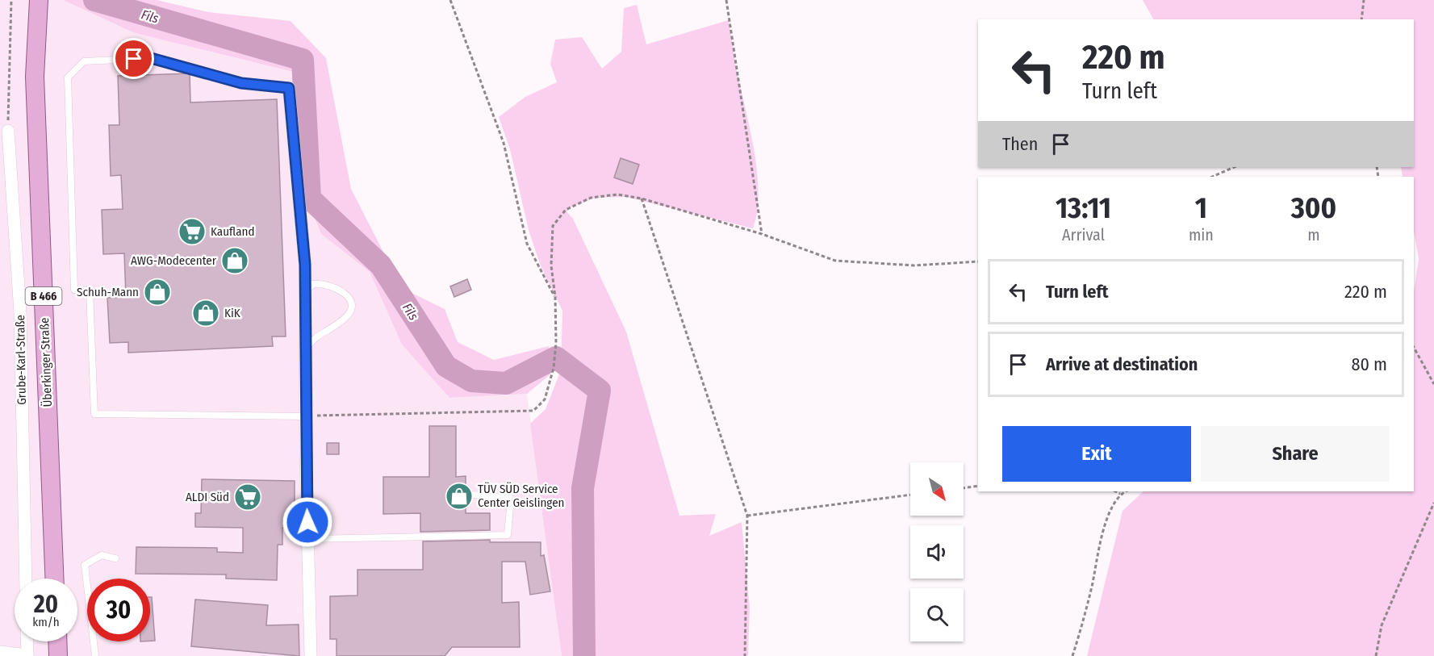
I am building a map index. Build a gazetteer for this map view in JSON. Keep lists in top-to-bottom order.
{
  "streets": {
    "main road": ["B 466", "Überkinger Straße"],
    "street": ["Grube-Karl-Straße"]
  },
  "water": ["Fils"],
  "places": {
    "supermarket": ["Kaufland", "ALDI Süd"],
    "shop": [
      "AWG-Modecenter",
      "Schuh-Mann",
      "KiK",
      "TÜV SÜD Service Center Geislingen"
    ]
  },
  "north": "bottom right",
  "page": {
    "turn": ["220 m", "Turn left"],
    "then": "Then",
    "eta": [
      "13:11",
      "Arrival",
      "1",
      "min",
      "300",
      "m"
    ],
    "list": [
      {
        "name": "Turn left",
        "value": "220 m"
      },
      {
        "name": "Arrive at destination",
        "value": "80 m"
      }
    ],
    "buttons": ["Exit", "Share"],
    "speed": "20 km/h",
    "limit": "30"
  }
}
